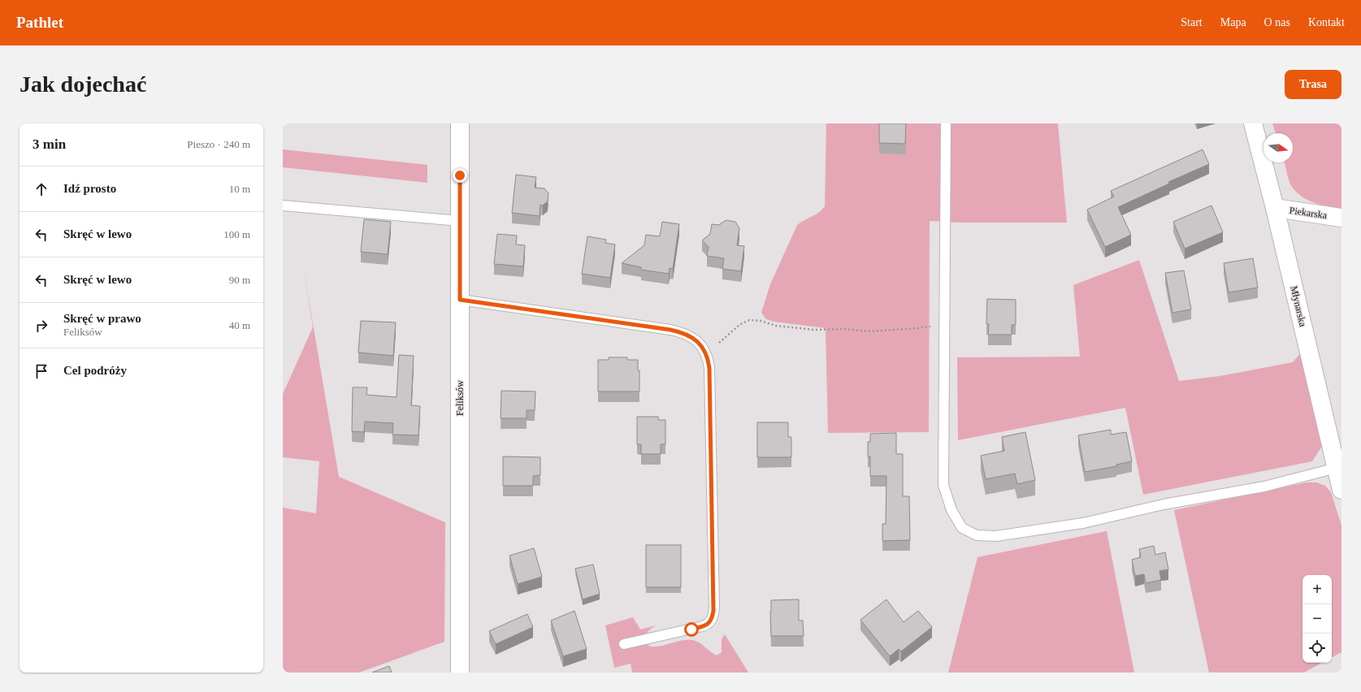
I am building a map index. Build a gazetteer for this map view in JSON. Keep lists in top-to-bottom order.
{
  "streets": {
    "street": ["Piekarska", "Młynarska", "Feliksów"]
  },
  "crossings": [
    ["Piekarska", "Młynarska"]
  ],
  "north": "right",
  "page": {
    "header": "Pathlet",
    "nav": [
      "Start",
      "Mapa",
      "O nas",
      "Kontakt"
    ],
    "buttons": "Trasa",
    "title": "Jak dojechać",
    "heading": ["3 min", "Pieszo · 240 m"],
    "list": [
      ["Idź prosto", "10 m"],
      ["Skręć w lewo", "100 m"],
      ["Skręć w lewo", "90 m"],
      ["Skręć w prawo", "Feliksów", "40 m"],
      "Cel podróży"
    ],
    "map_buttons": ["+", "−"]
  }
}
